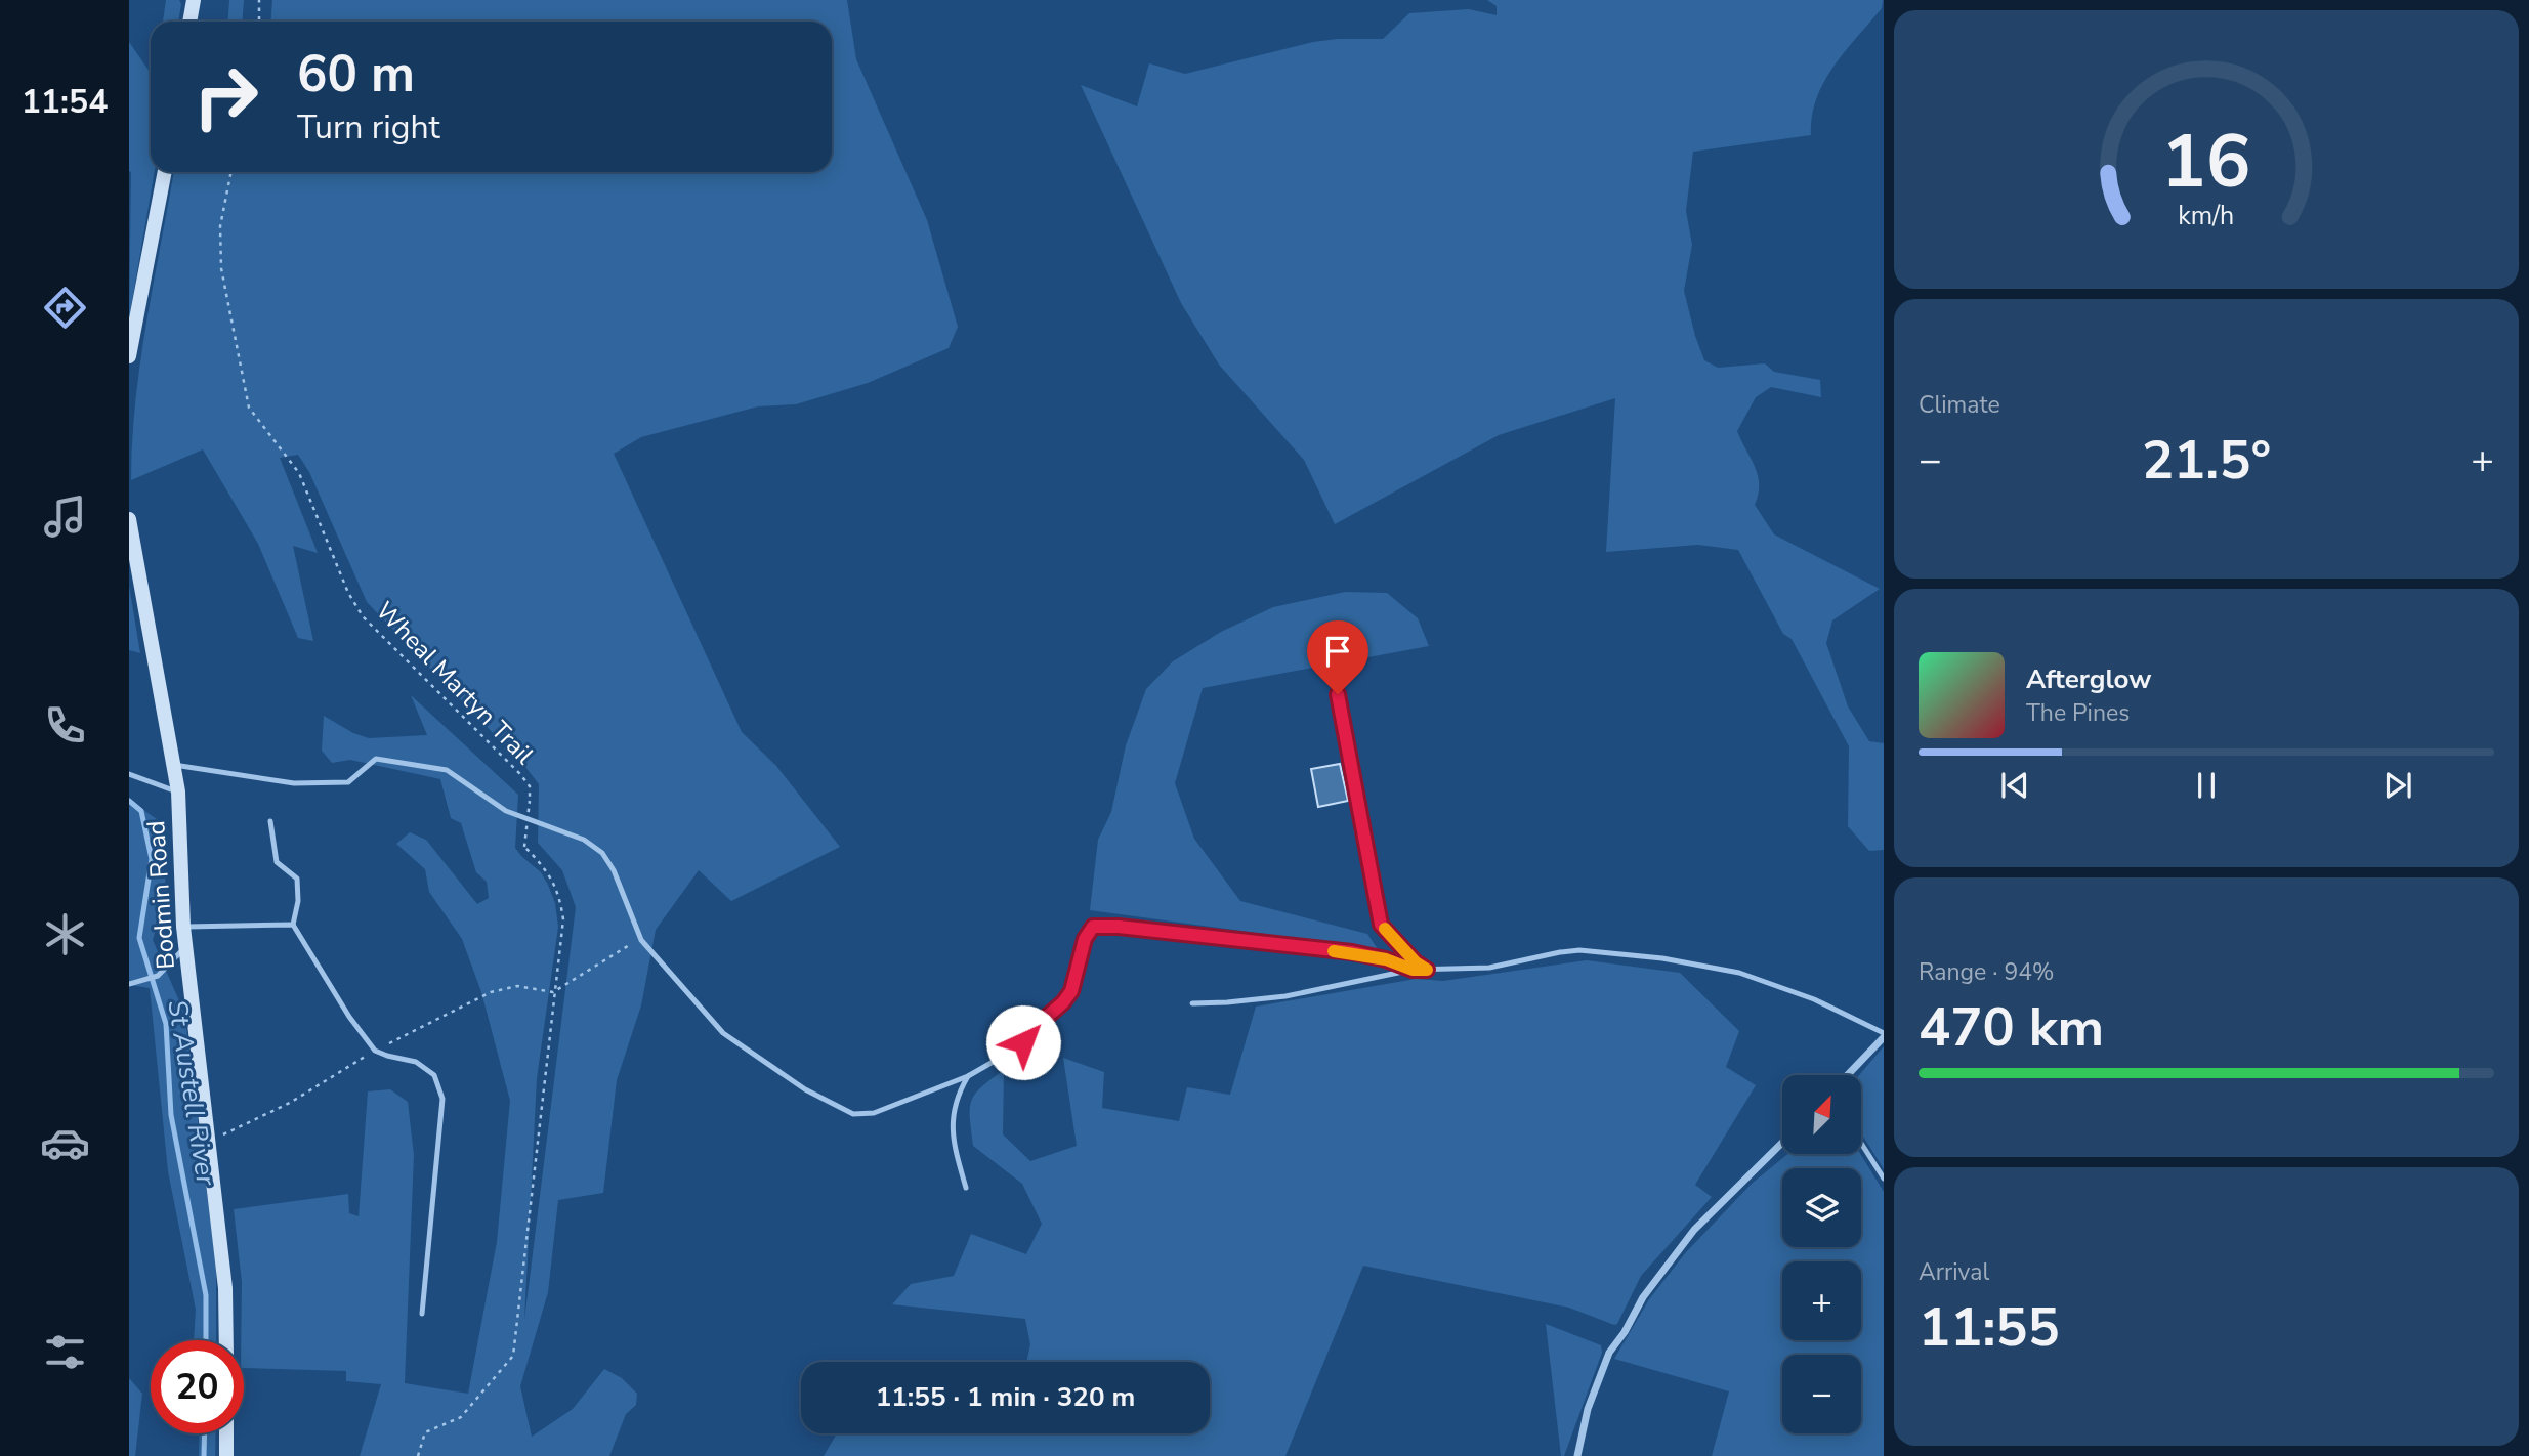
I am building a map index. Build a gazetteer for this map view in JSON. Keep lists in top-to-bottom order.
{
  "streets": {
    "main road": ["Bodmin Road"],
    "path": ["Wheal Martyn Trail"]
  },
  "water": ["St Austell River"],
  "north": "top right",
  "page": {
    "tabs": "11:54",
    "turn": ["60 m", "Turn right"],
    "tile": [
      "Climate",
      ["Range · 94%", "470 km"],
      ["Arrival", "11:55"]
    ],
    "heat": ["−", "21.5°", "+"],
    "song": ["Afterglow", "The Pines"],
    "map_buttons": ["+", "−"],
    "limit": "20",
    "trip": "11:55 · 1 min · 320 m",
    "gauge": ["16", "km/h"]
  }
}
